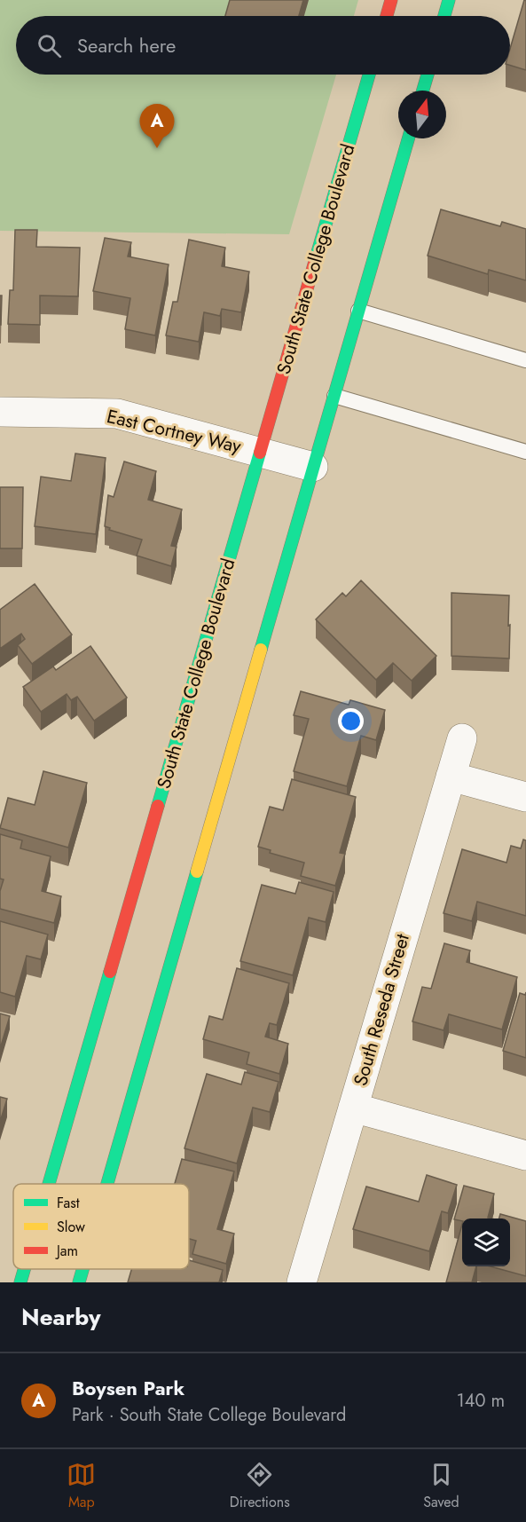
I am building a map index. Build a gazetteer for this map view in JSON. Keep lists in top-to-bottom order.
{
  "streets": {
    "main road": ["South State College Boulevard"],
    "street": ["East Cortney Way", "South Reseda Street"]
  },
  "crossings": [
    ["South State College Boulevard", "East Cortney Way"]
  ],
  "legend": ["Fast", "Slow", "Jam"],
  "north": "top",
  "page": {
    "search": "Search here",
    "pins": "A",
    "heading": "Nearby",
    "list": [
      {
        "mark": "A",
        "name": "Boysen Park",
        "note": "Park · South State College Boulevard",
        "value": "140 m"
      }
    ],
    "nav": ["Map", "Directions", "Saved"]
  }
}
